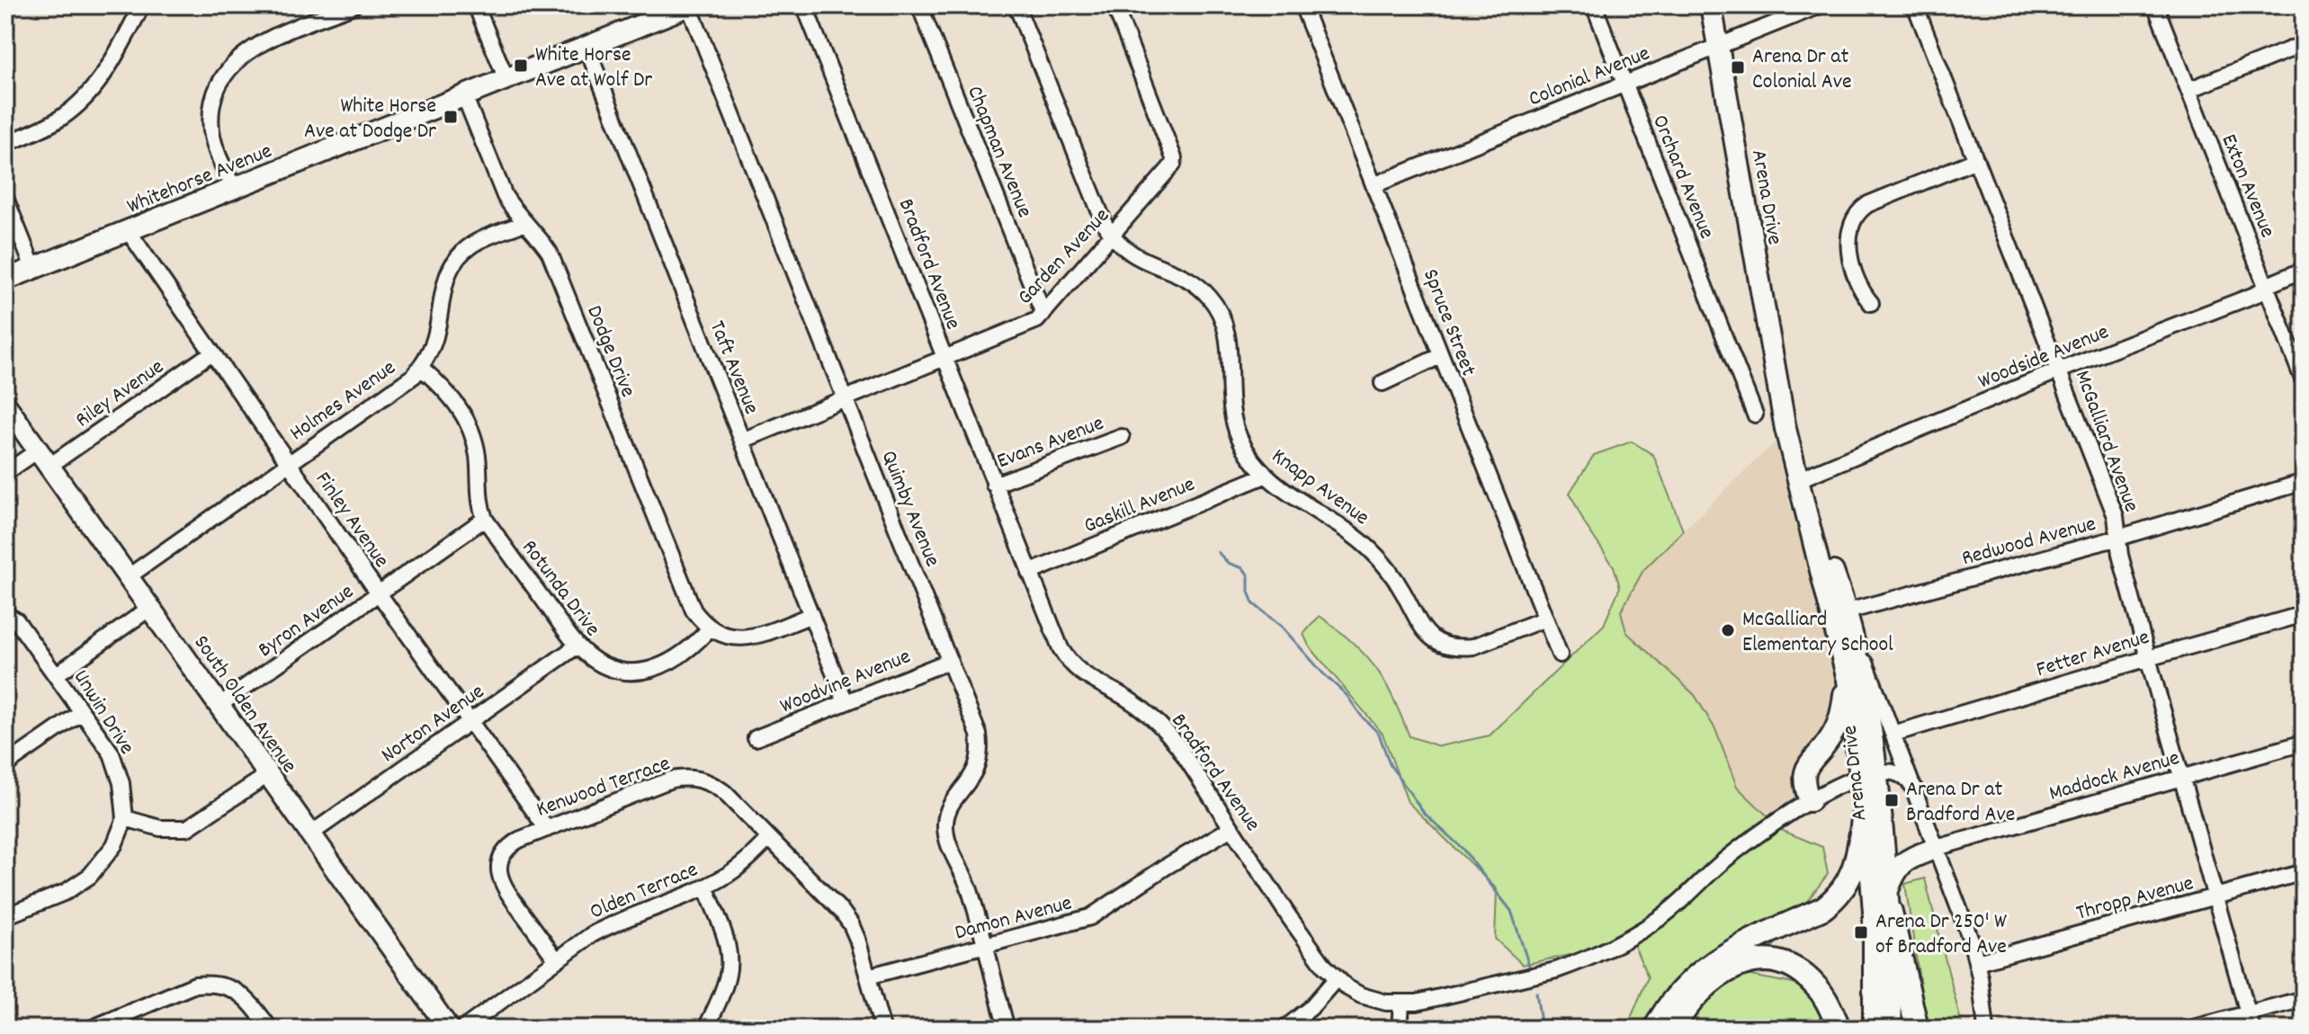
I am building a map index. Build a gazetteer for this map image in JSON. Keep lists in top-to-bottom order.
{
  "streets": {
    "main road": ["Whitehorse Avenue", "Arena Drive", "South Olden Avenue"],
    "street": [
      "Colonial Avenue",
      "Chapman Avenue",
      "Orchard Avenue",
      "Exton Avenue",
      "Garden Avenue",
      "Bradford Avenue",
      "Spruce Street",
      "Dodge Drive",
      "Woodside Avenue",
      "Taft Avenue",
      "Riley Avenue",
      "Holmes Avenue",
      "Evans Avenue",
      "McGalliard Avenue",
      "Knapp Avenue",
      "Gaskill Avenue",
      "Quimby Avenue",
      "Finley Avenue",
      "Redwood Avenue",
      "Rotunda Drive",
      "Byron Avenue",
      "Fetter Avenue",
      "Woodvine Avenue",
      "Unwin Drive",
      "Norton Avenue",
      "Maddock Avenue",
      "Kenwood Terrace",
      "Olden Terrace",
      "Thropp Avenue",
      "Damon Avenue"
    ]
  },
  "crossings": [
    ["Colonial Avenue", "Orchard Avenue"],
    ["Colonial Avenue", "Arena Drive"],
    ["Colonial Avenue", "Spruce Street"],
    ["Chapman Avenue", "Garden Avenue"],
    ["Whitehorse Avenue", "Dodge Drive"],
    ["Whitehorse Avenue", "Taft Avenue"],
    ["Whitehorse Avenue", "Quimby Avenue"],
    ["Whitehorse Avenue", "Finley Avenue"],
    ["Exton Avenue", "Woodside Avenue"],
    ["Arena Drive", "Bradford Avenue"],
    ["Arena Drive", "Woodside Avenue"],
    ["Arena Drive", "Redwood Avenue"],
    ["Garden Avenue", "Bradford Avenue"],
    ["Garden Avenue", "Taft Avenue"],
    ["Garden Avenue", "Knapp Avenue"],
    ["Garden Avenue", "Quimby Avenue"],
    ["Bradford Avenue", "Evans Avenue"],
    ["Bradford Avenue", "Gaskill Avenue"],
    ["Bradford Avenue", "Damon Avenue"],
    ["Spruce Street", "Knapp Avenue"],
    ["Dodge Drive", "Holmes Avenue"],
    ["Dodge Drive", "Rotunda Drive"],
    ["Woodside Avenue", "McGalliard Avenue"],
    ["Taft Avenue", "Woodvine Avenue"],
    ["Riley Avenue", "Finley Avenue"],
    ["Riley Avenue", "South Olden Avenue"],
    ["Holmes Avenue", "Finley Avenue"],
    ["Holmes Avenue", "Rotunda Drive"],
    ["Holmes Avenue", "South Olden Avenue"],
    ["McGalliard Avenue", "Redwood Avenue"],
    ["McGalliard Avenue", "Fetter Avenue"],
    ["McGalliard Avenue", "Maddock Avenue"],
    ["McGalliard Avenue", "Thropp Avenue"],
    ["Knapp Avenue", "Gaskill Avenue"],
    ["Quimby Avenue", "Woodvine Avenue"],
    ["Quimby Avenue", "Damon Avenue"],
    ["Finley Avenue", "Byron Avenue"],
    ["Finley Avenue", "Norton Avenue"],
    ["Finley Avenue", "Kenwood Terrace"],
    ["Rotunda Drive", "Byron Avenue"],
    ["Rotunda Drive", "Norton Avenue"],
    ["Byron Avenue", "South Olden Avenue"],
    ["South Olden Avenue", "Norton Avenue"],
    ["Kenwood Terrace", "Olden Terrace"],
    ["Kenwood Terrace", "Damon Avenue"]
  ],
  "places": {
    "transit": [
      "White Horse Ave at Wolf Dr",
      "Arena Dr at Colonial Ave",
      "White Horse Ave at Dodge Dr",
      "Arena Dr at Bradford Ave",
      "Arena Dr 250' W of Bradford Ave"
    ],
    "other": ["McGalliard Elementary School"]
  }
}
